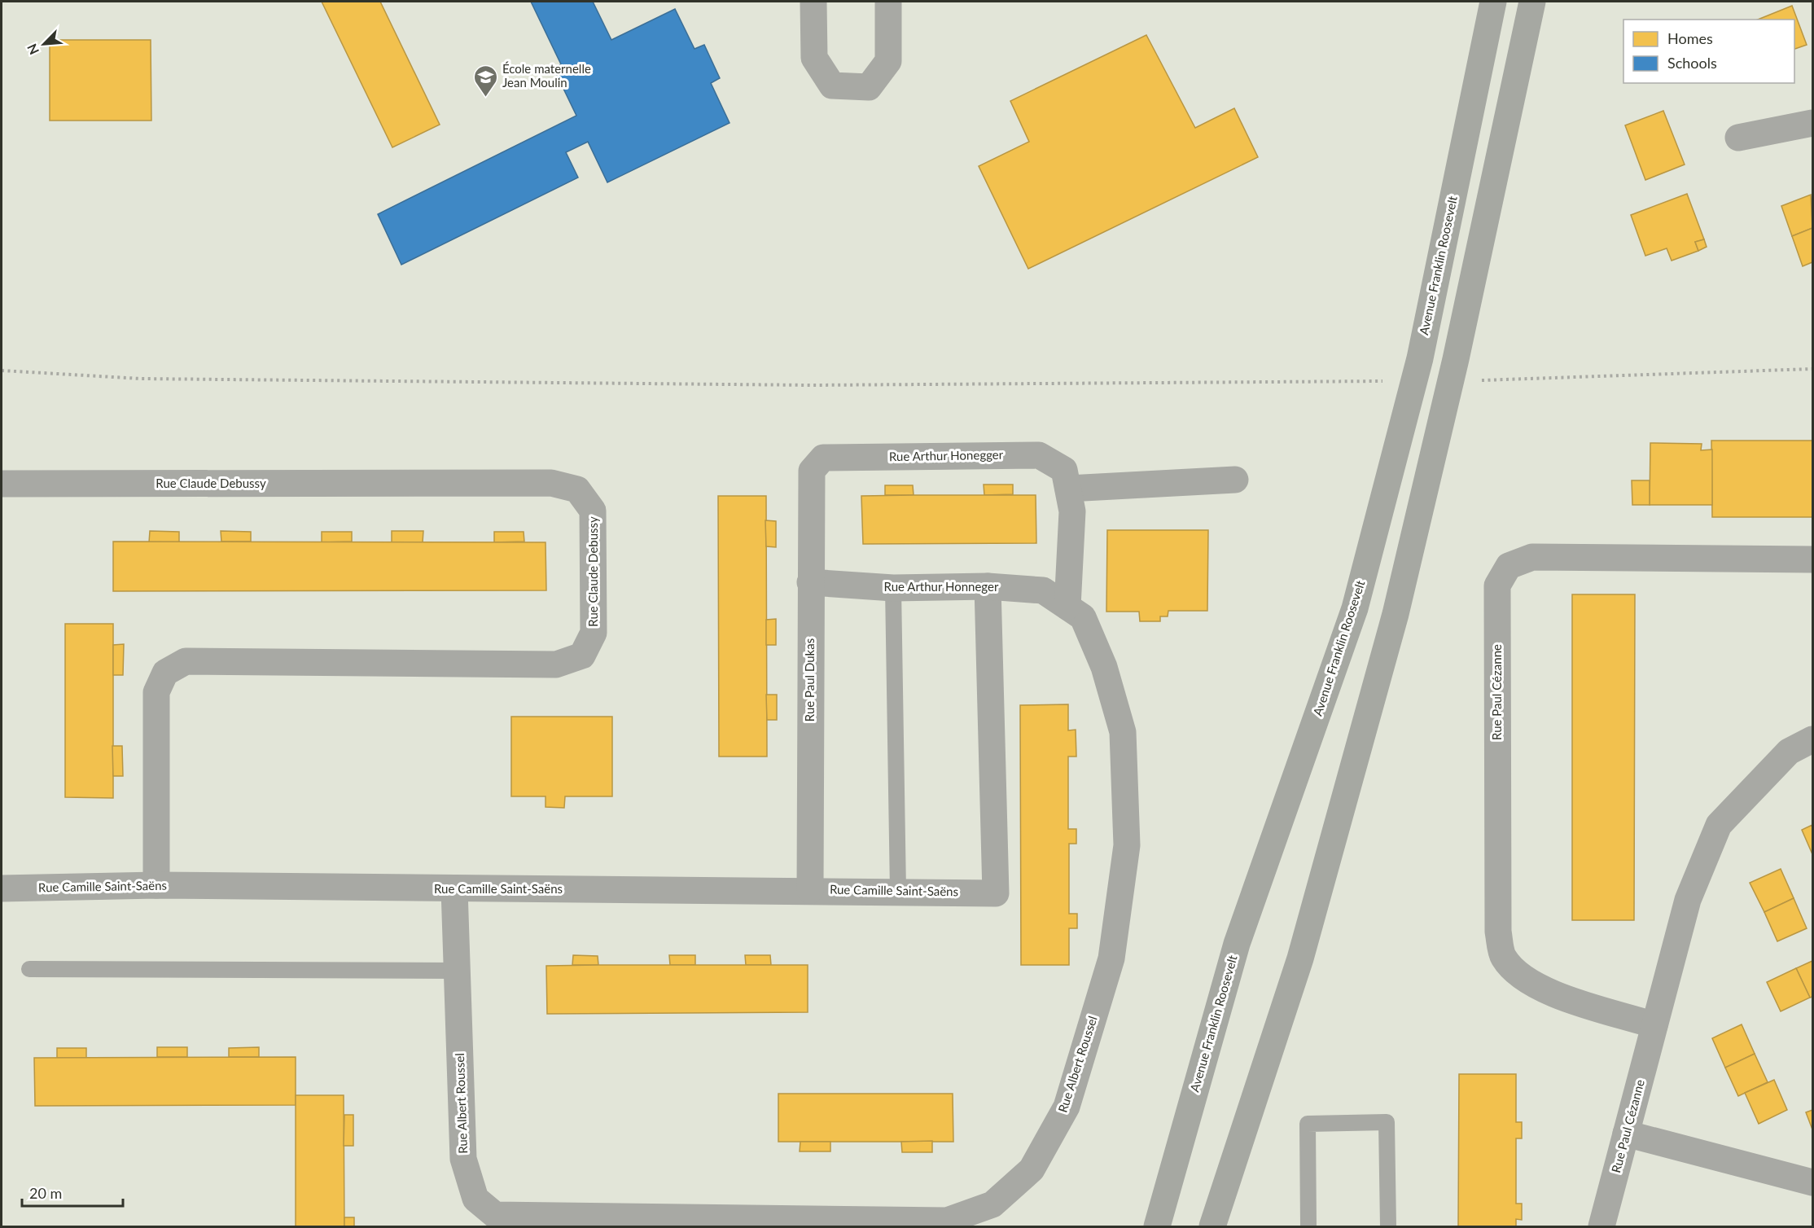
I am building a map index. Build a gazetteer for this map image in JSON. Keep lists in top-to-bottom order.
{
  "streets": {
    "street": [
      "Avenue Franklin Roosevelt",
      "Rue Arthur Honegger",
      "Rue Claude Debussy",
      "Rue Arthur Honneger",
      "Rue Paul Dukas",
      "Rue Paul Cézanne",
      "Rue Camille Saint-Saëns",
      "Rue Albert Roussel"
    ]
  },
  "crossings": [
    ["Rue Arthur Honegger", "Rue Arthur Honneger"],
    ["Rue Arthur Honegger", "Rue Paul Dukas"],
    ["Rue Arthur Honegger", "Rue Albert Roussel"],
    ["Rue Claude Debussy", "Rue Camille Saint-Saëns"],
    ["Rue Arthur Honneger", "Rue Paul Dukas"],
    ["Rue Arthur Honneger", "Rue Camille Saint-Saëns"],
    ["Rue Arthur Honneger", "Rue Albert Roussel"],
    ["Rue Paul Dukas", "Rue Camille Saint-Saëns"],
    ["Rue Camille Saint-Saëns", "Rue Albert Roussel"]
  ],
  "places": {
    "school or university": ["École maternelle Jean Moulin"]
  },
  "legend": ["Homes", "Schools"],
  "scale_bar": "20 m",
  "north": "bottom left"
}
